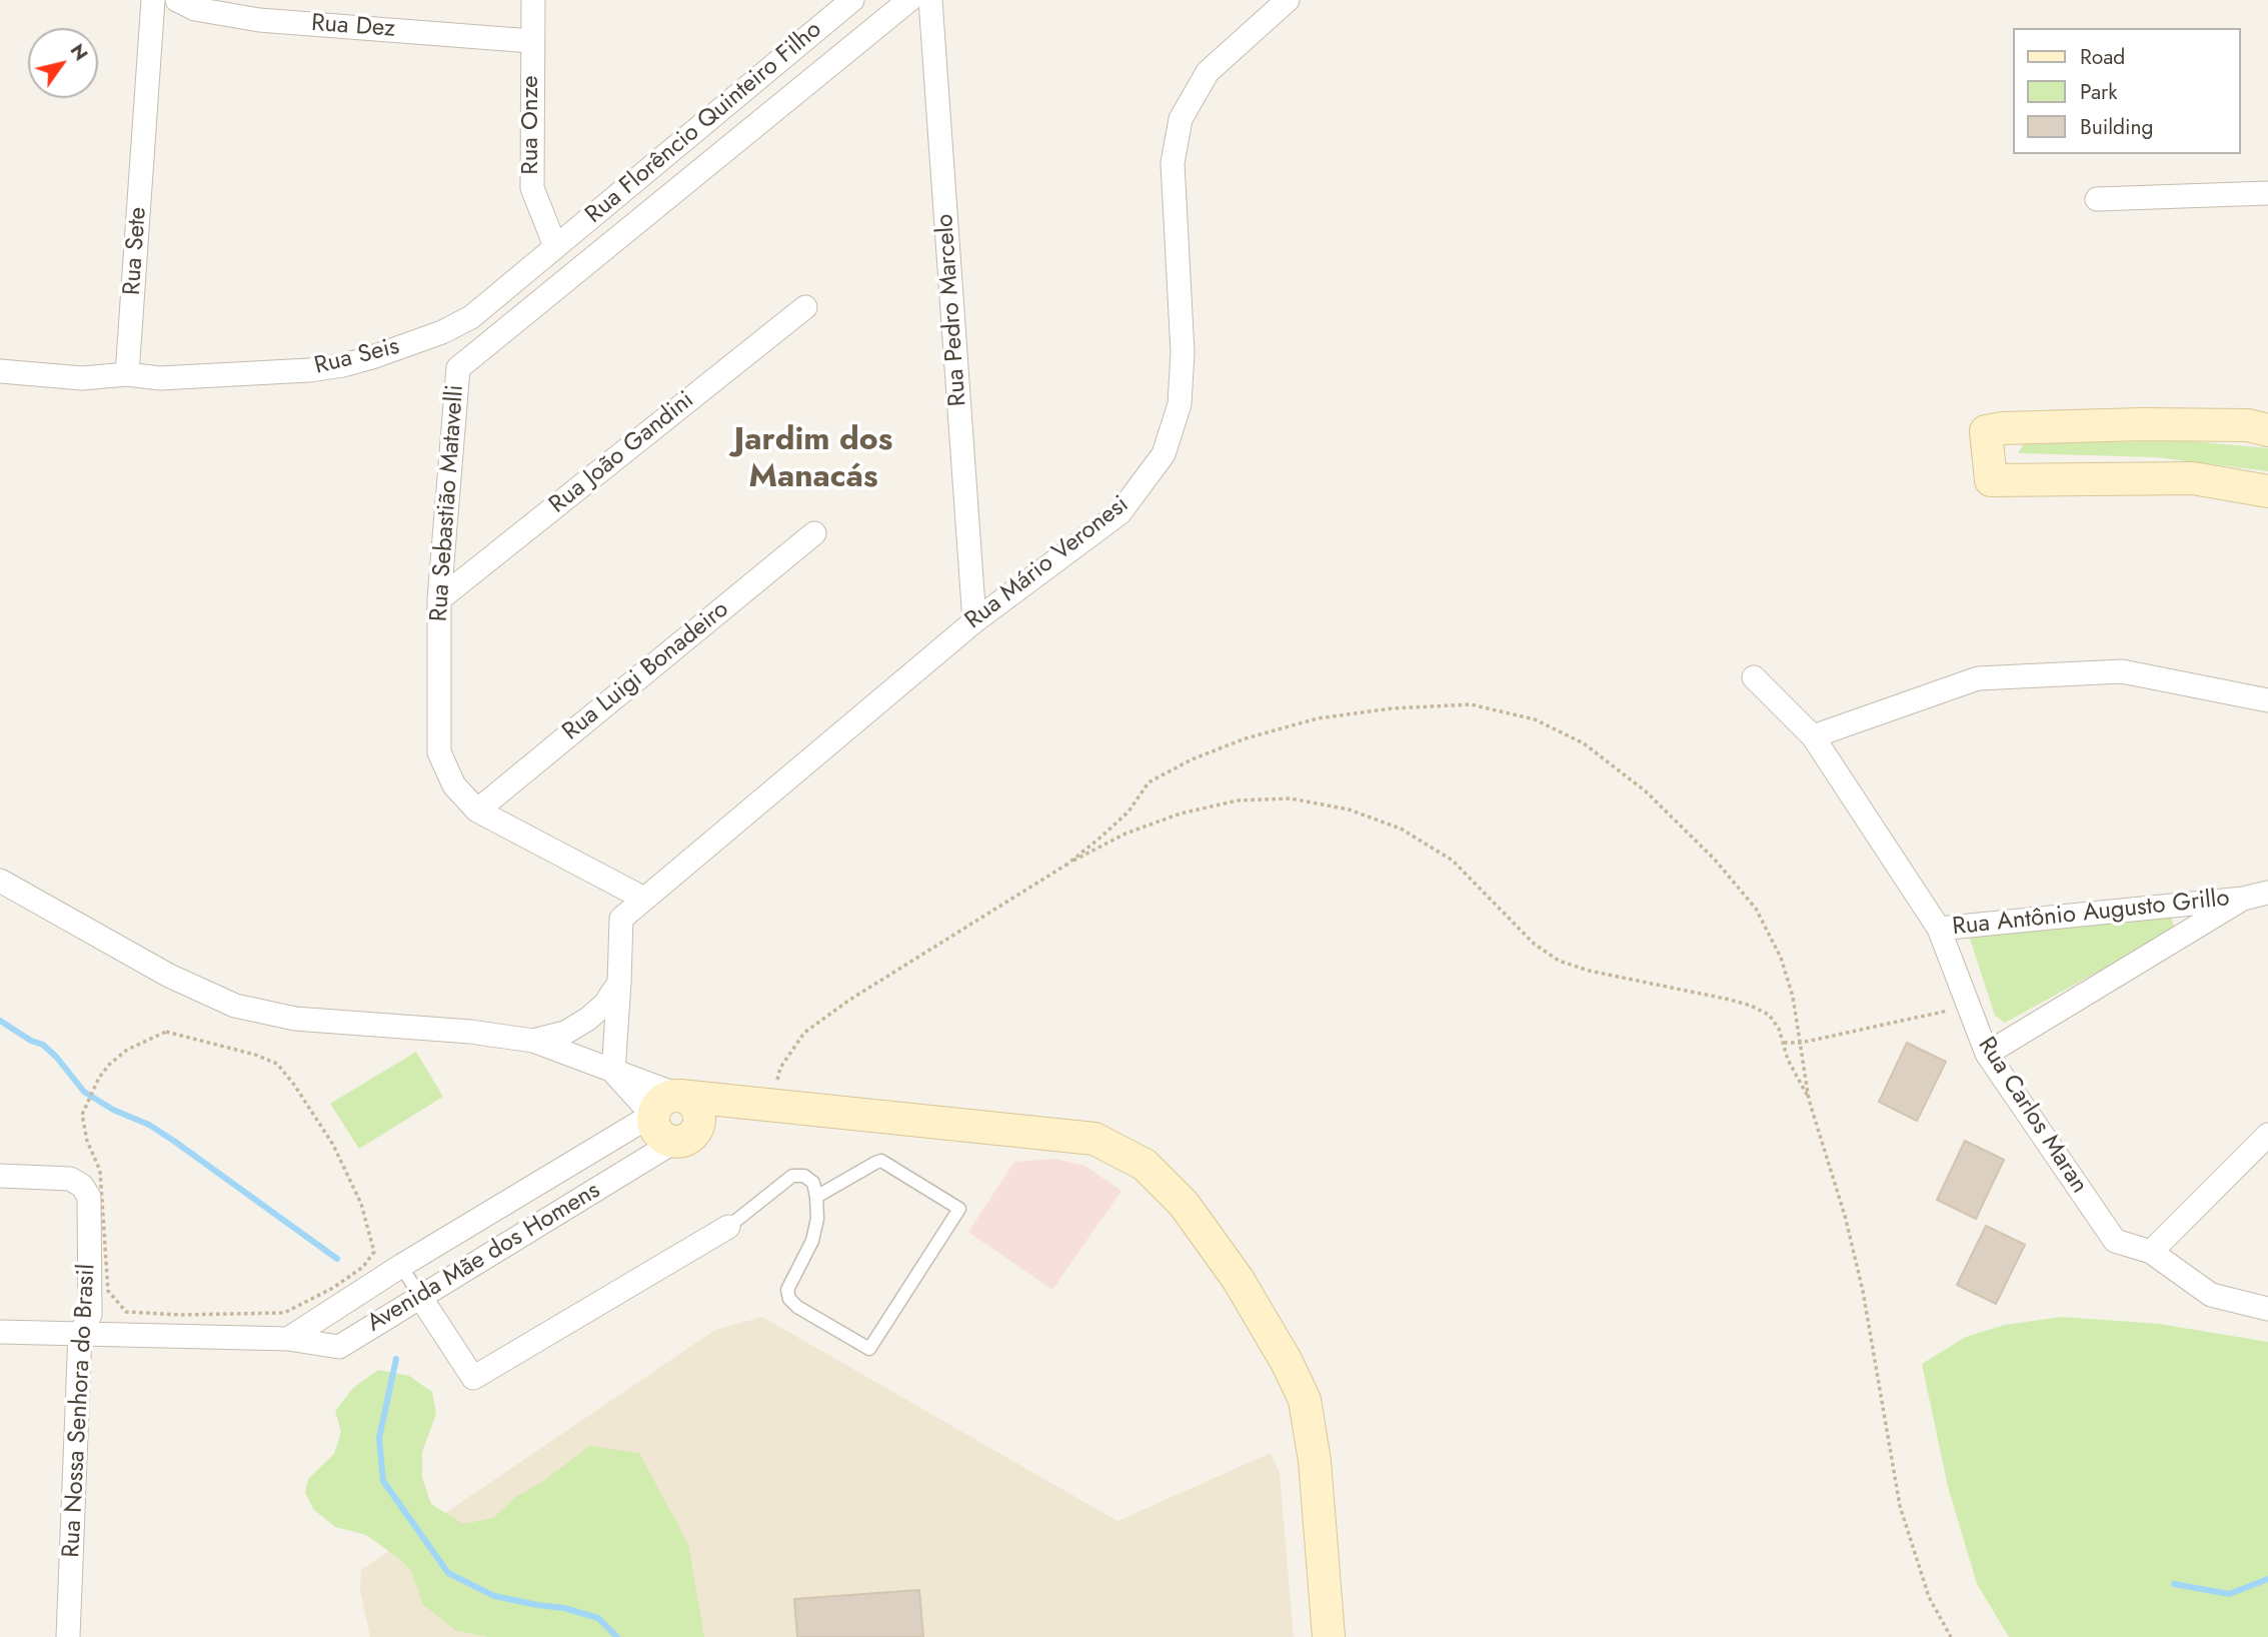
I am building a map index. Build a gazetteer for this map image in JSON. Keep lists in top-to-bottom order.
{
  "streets": {
    "street": [
      "Rua Dez",
      "Rua Florêncio Quinteiro Filho",
      "Rua Onze",
      "Rua Sete",
      "Rua Pedro Marcelo",
      "Rua Seis",
      "Rua João Gandini",
      "Rua Sebastião Matavelli",
      "Rua Mário Veronesi",
      "Rua Luigi Bonadeiro",
      "Rua Antônio Augusto Grillo",
      "Rua Carlos Maran",
      "Avenida Mãe dos Homens",
      "Rua Nossa Senhora do Brasil"
    ]
  },
  "crossings": [
    ["Rua Dez", "Rua Onze"],
    ["Rua Florêncio Quinteiro Filho", "Rua Onze"],
    ["Rua Florêncio Quinteiro Filho", "Rua Seis"],
    ["Rua Onze", "Rua Seis"],
    ["Rua Sete", "Rua Seis"],
    ["Rua Pedro Marcelo", "Rua Mário Veronesi"],
    ["Rua João Gandini", "Rua Sebastião Matavelli"],
    ["Rua Sebastião Matavelli", "Rua Mário Veronesi"],
    ["Rua Sebastião Matavelli", "Rua Luigi Bonadeiro"],
    ["Rua Antônio Augusto Grillo", "Rua Carlos Maran"],
    ["Avenida Mãe dos Homens", "Rua Nossa Senhora do Brasil"]
  ],
  "districts": ["Jardim dos Manacás"],
  "legend": ["Road", "Park", "Building"],
  "north": "top right"
}
